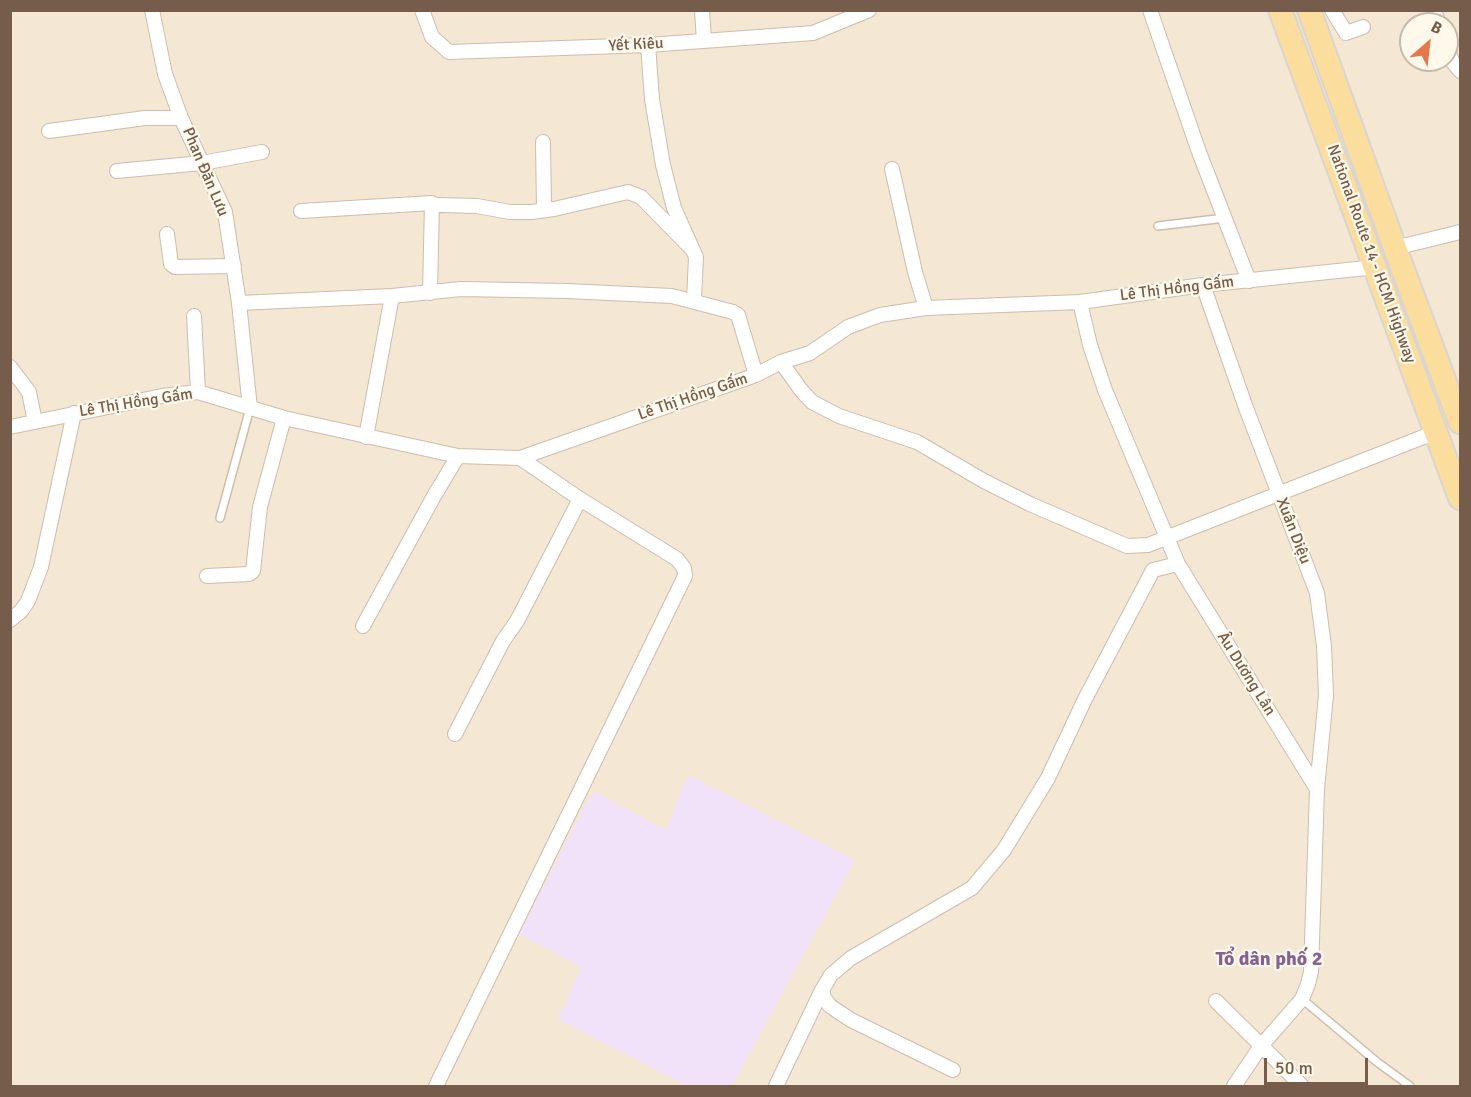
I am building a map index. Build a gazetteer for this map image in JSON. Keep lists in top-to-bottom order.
{
  "streets": {
    "main road": ["National Route 14 - HCM Highway"],
    "street": [
      "Yết Kiêu",
      "Phan Đăn Lưu",
      "Lê Thị Hồng Gấm",
      "Xuân Diệu",
      "Âu Dương Lân"
    ]
  },
  "crossings": [
    ["Phan Đăn Lưu", "Lê Thị Hồng Gấm"],
    ["National Route 14 - HCM Highway", "Lê Thị Hồng Gấm"],
    ["Lê Thị Hồng Gấm", "Xuân Diệu"],
    ["Lê Thị Hồng Gấm", "Âu Dương Lân"],
    ["Xuân Diệu", "Âu Dương Lân"]
  ],
  "districts": ["Tổ dân phố 2"],
  "scale_bar": "50 m",
  "north": "top right"
}
